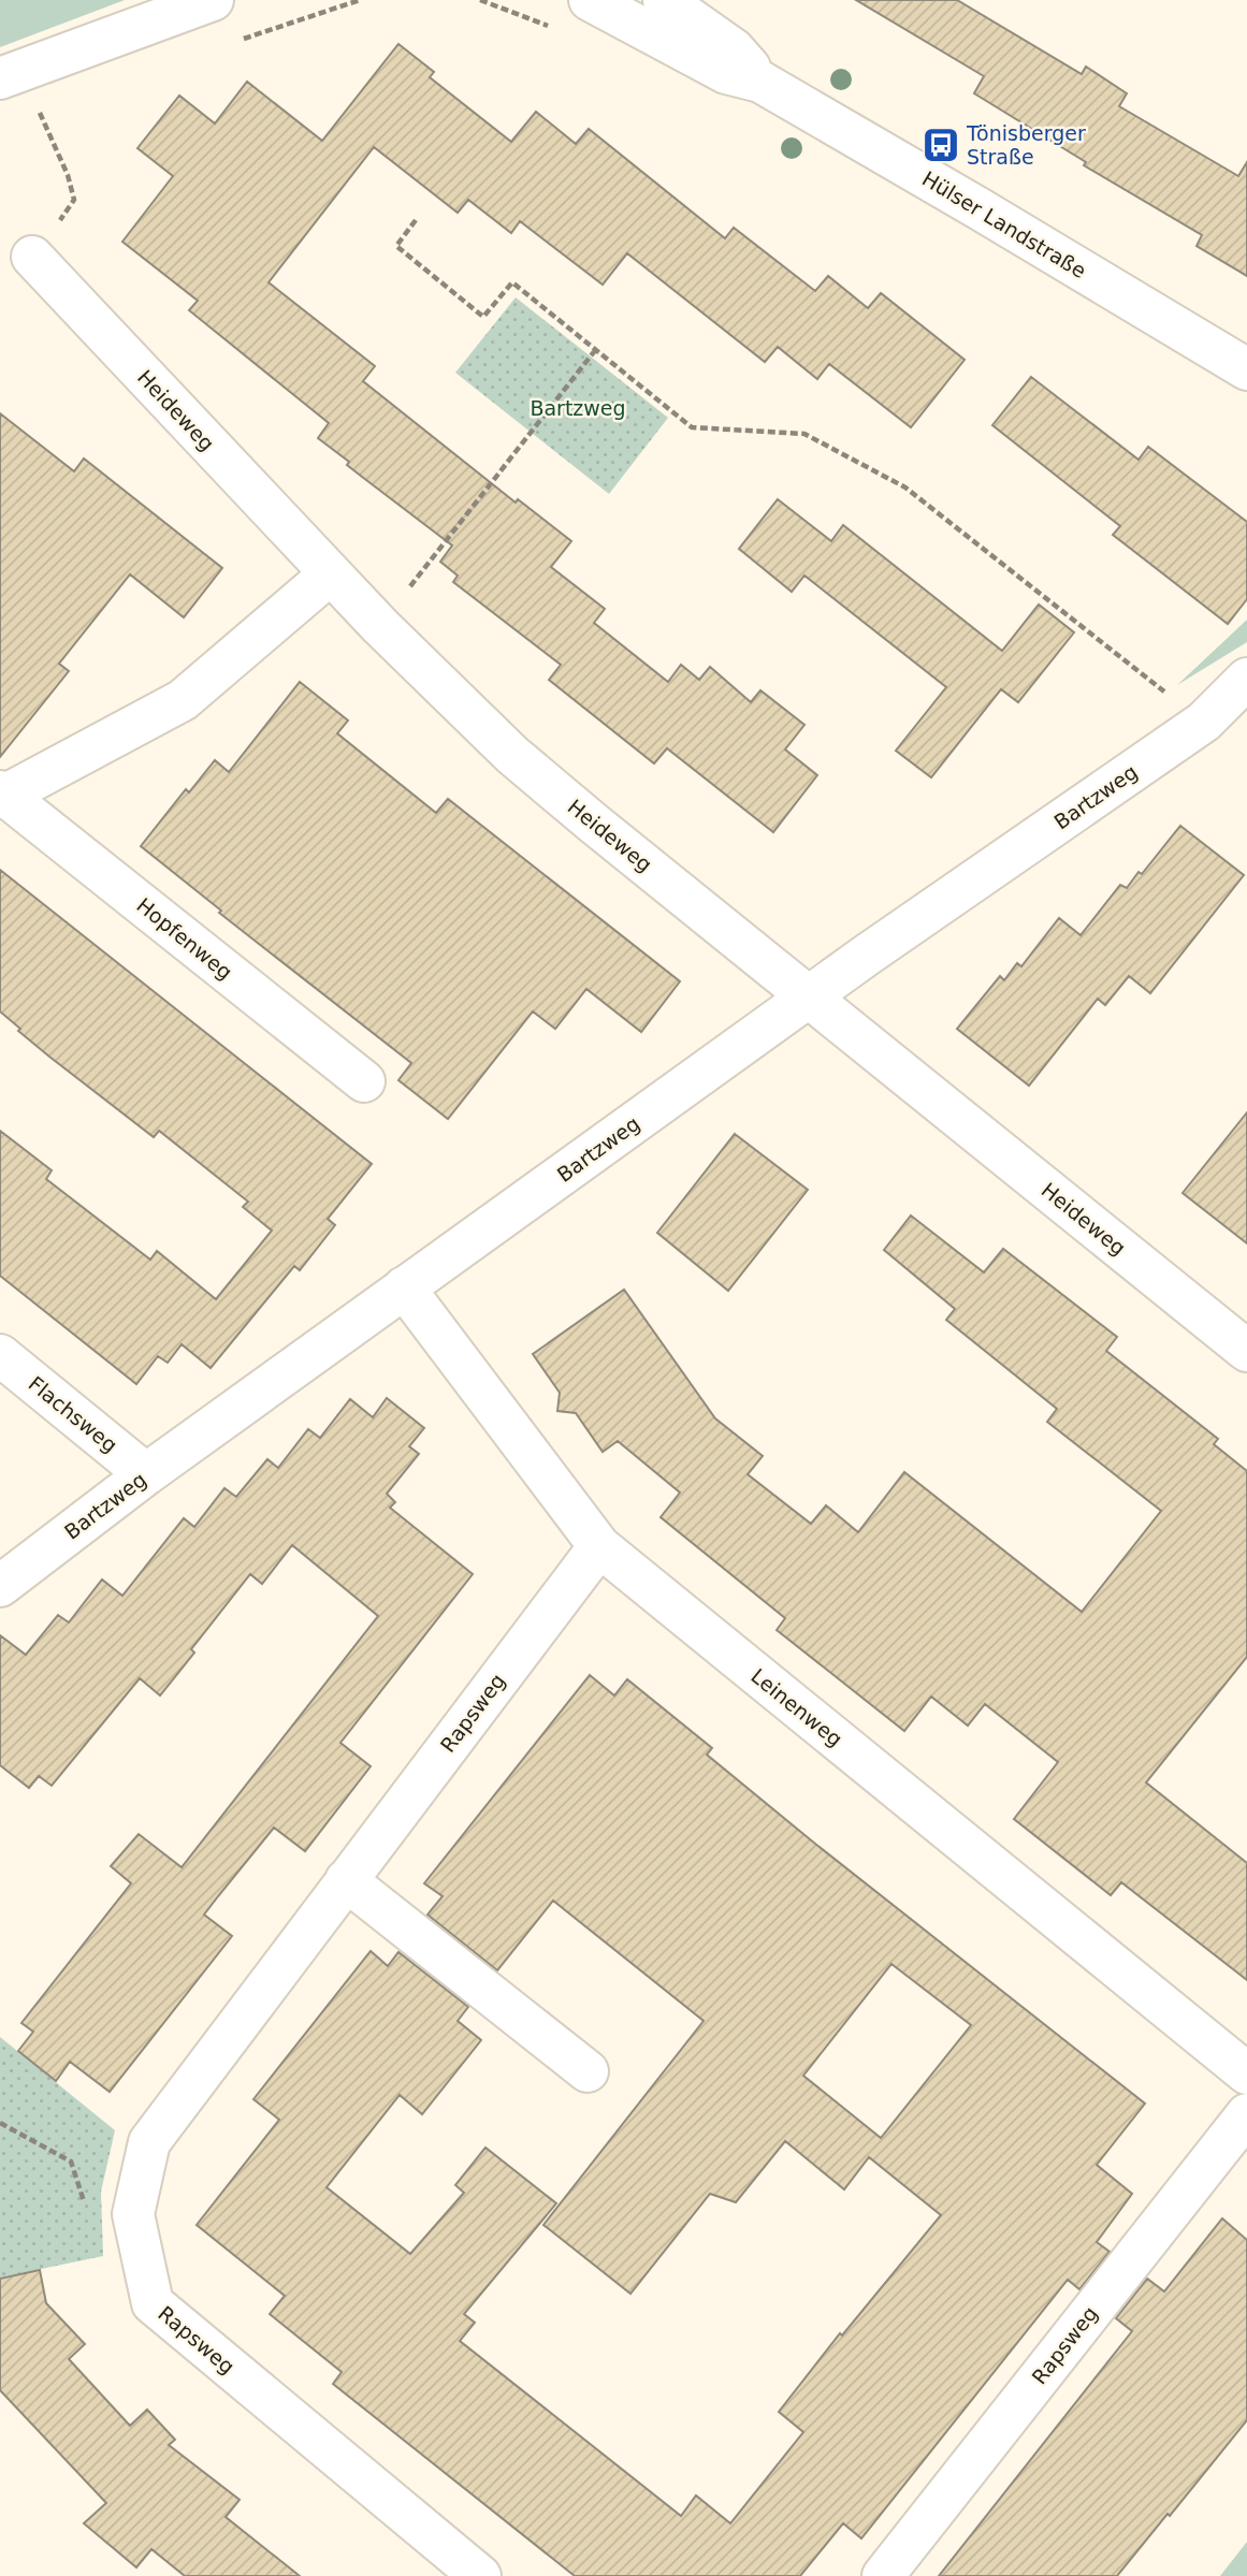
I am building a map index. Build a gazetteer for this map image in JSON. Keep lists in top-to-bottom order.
{
  "streets": {
    "street": [
      "Hülser Landstraße",
      "Heideweg",
      "Bartzweg",
      "Hopfenweg",
      "Flachsweg",
      "Leinenweg",
      "Rapsweg"
    ]
  },
  "crossings": [
    ["Heideweg", "Bartzweg"],
    ["Heideweg", "Hopfenweg"],
    ["Bartzweg", "Flachsweg"],
    ["Bartzweg", "Leinenweg"],
    ["Leinenweg", "Rapsweg"]
  ],
  "parks": ["Bartzweg"],
  "places": {
    "bus stop": ["Tönisberger Straße"]
  }
}
